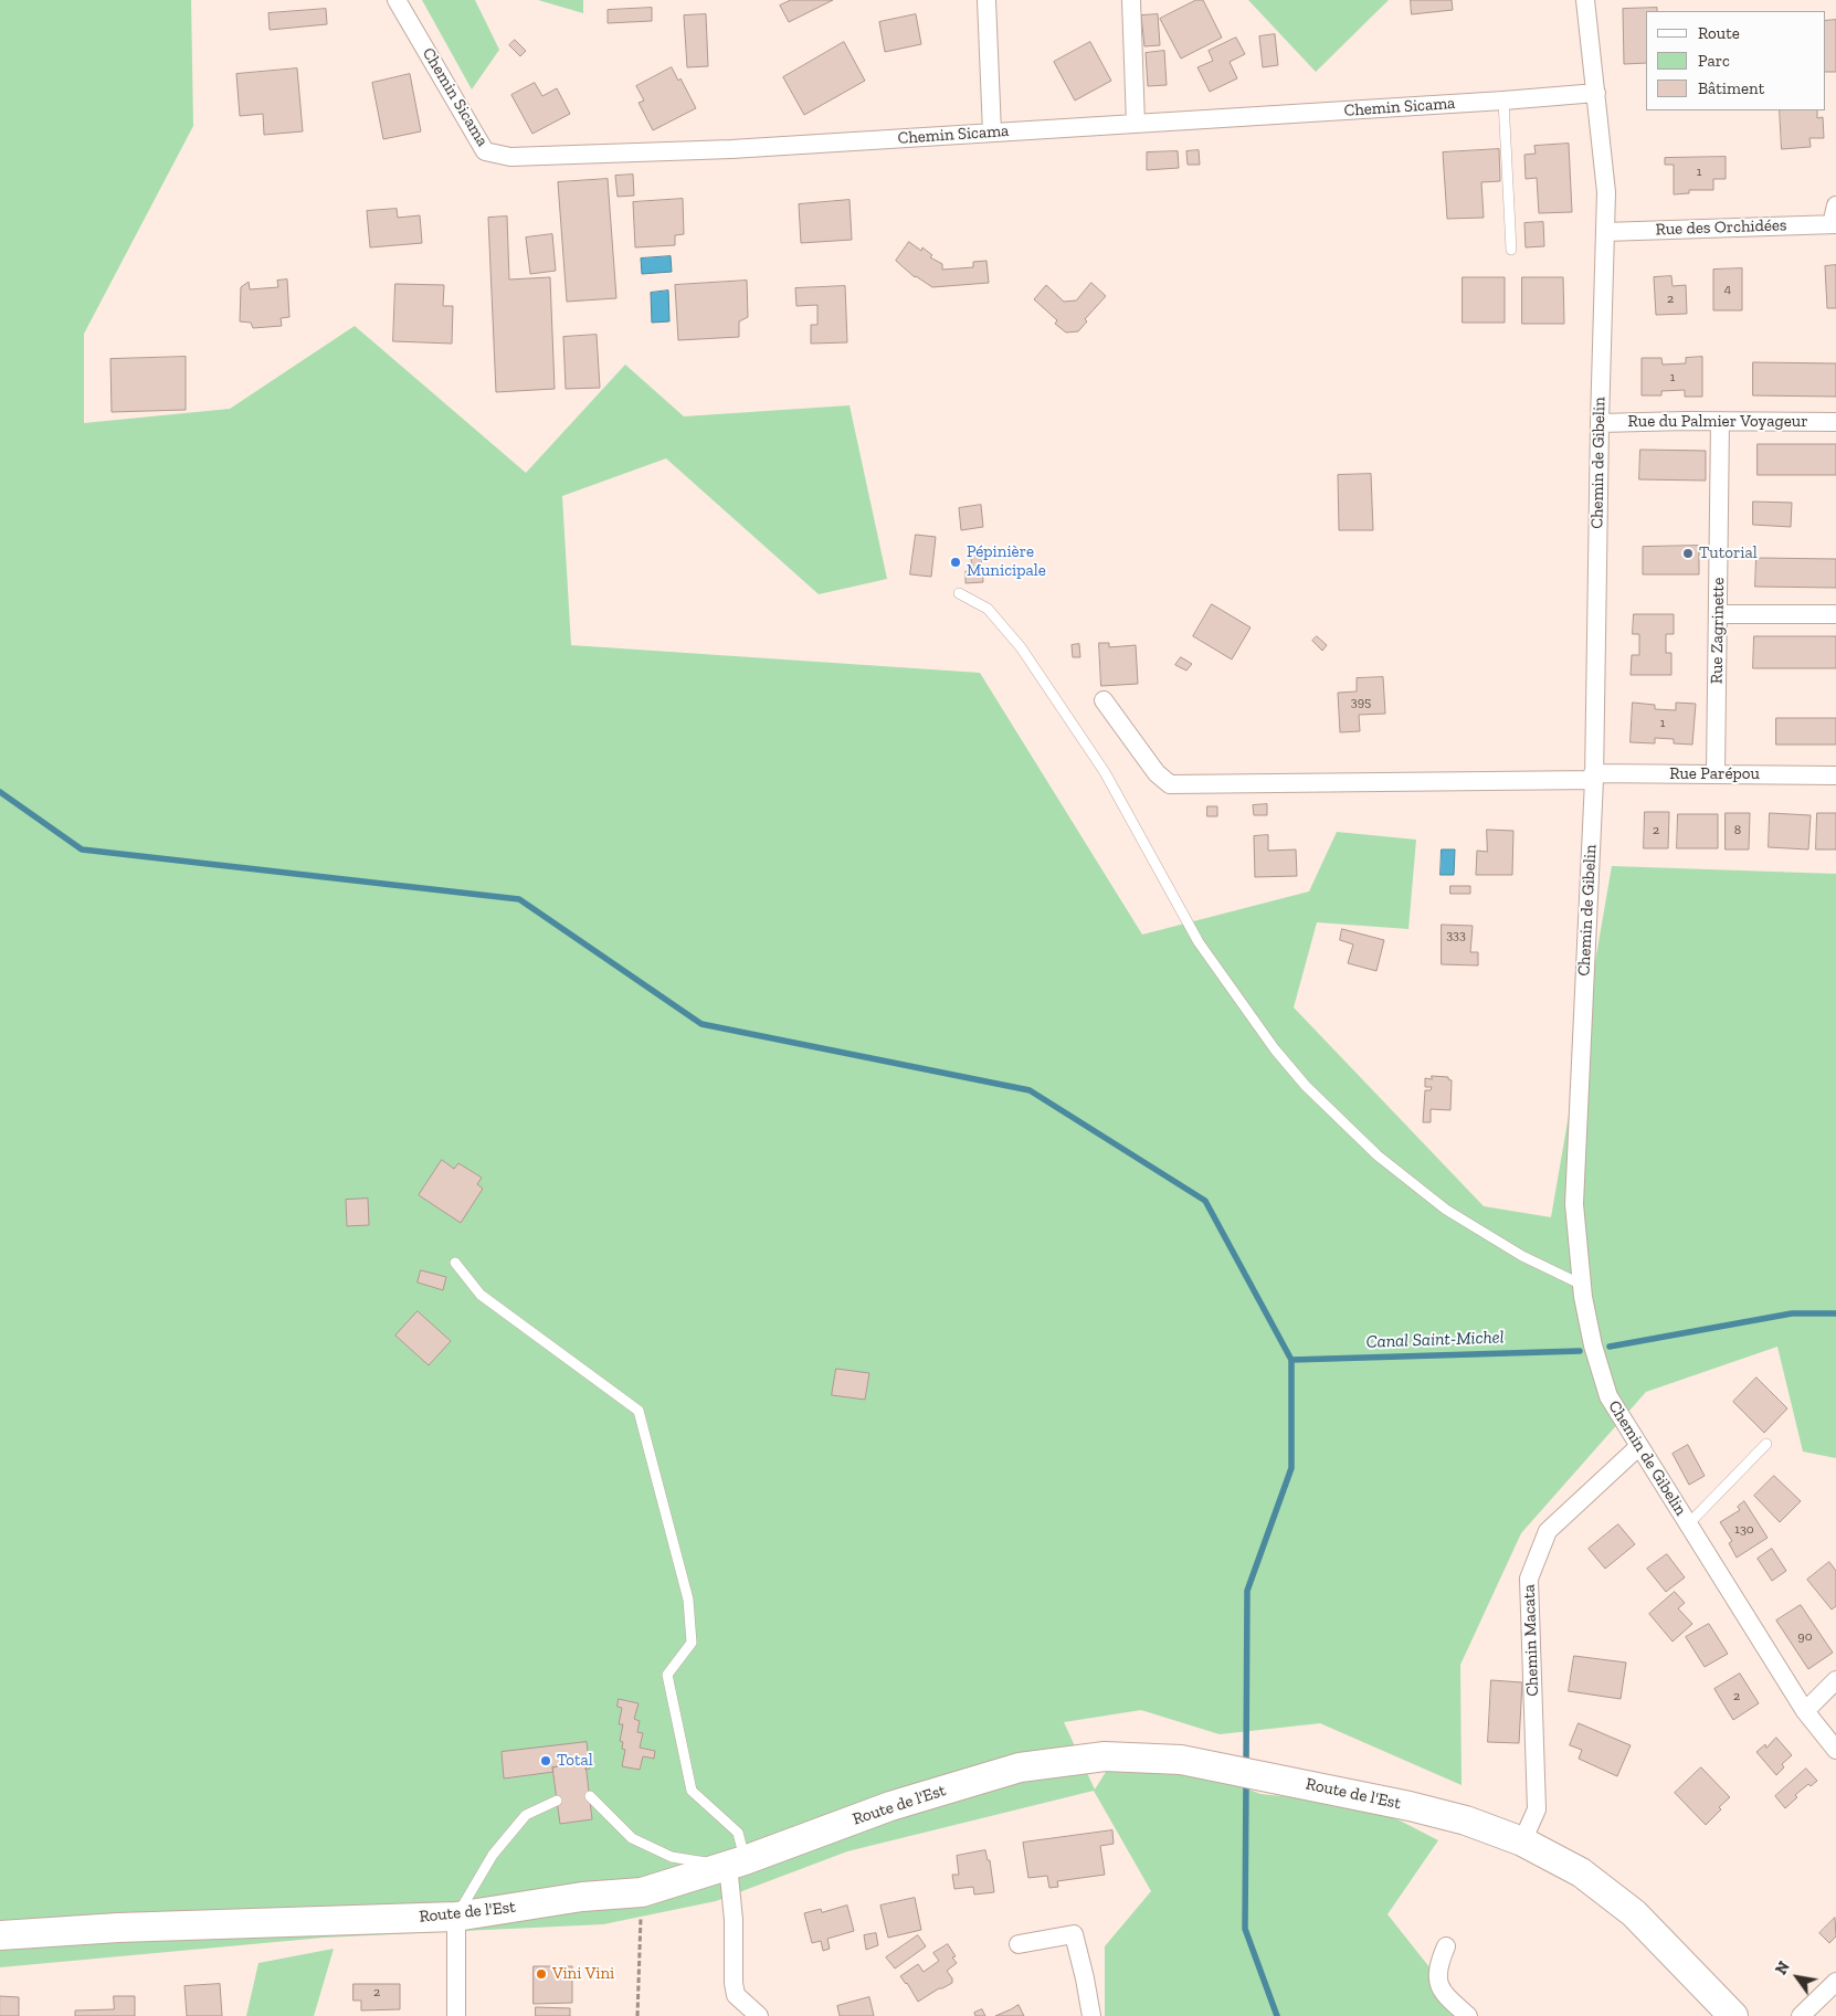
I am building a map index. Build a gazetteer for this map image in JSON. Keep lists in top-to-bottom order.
{
  "streets": {
    "main road": ["Route de l'Est"],
    "street": [
      "Chemin Sicama",
      "Rue des Orchidées",
      "Rue du Palmier Voyageur",
      "Chemin de Gibelin",
      "Rue Zagrinette",
      "Rue Parépou",
      "Chemin Macata"
    ]
  },
  "crossings": [
    ["Chemin Sicama", "Chemin de Gibelin"],
    ["Rue des Orchidées", "Chemin de Gibelin"],
    ["Rue du Palmier Voyageur", "Chemin de Gibelin"],
    ["Rue du Palmier Voyageur", "Rue Zagrinette"],
    ["Chemin de Gibelin", "Rue Parépou"],
    ["Chemin de Gibelin", "Chemin Macata"],
    ["Rue Zagrinette", "Rue Parépou"],
    ["Chemin Macata", "Route de l'Est"]
  ],
  "water": ["Canal Saint-Michel"],
  "places": [
    "Tutorial",
    "Pépinière Municipale",
    "Total",
    "Vini Vini"
  ],
  "house_numbers": [
    "1",
    "4",
    "2",
    "1",
    "395",
    "1",
    "2",
    "8",
    "333",
    "130",
    "90",
    "2",
    "2"
  ],
  "legend": ["Route", "Parc", "Bâtiment"],
  "north": "top left"
}
